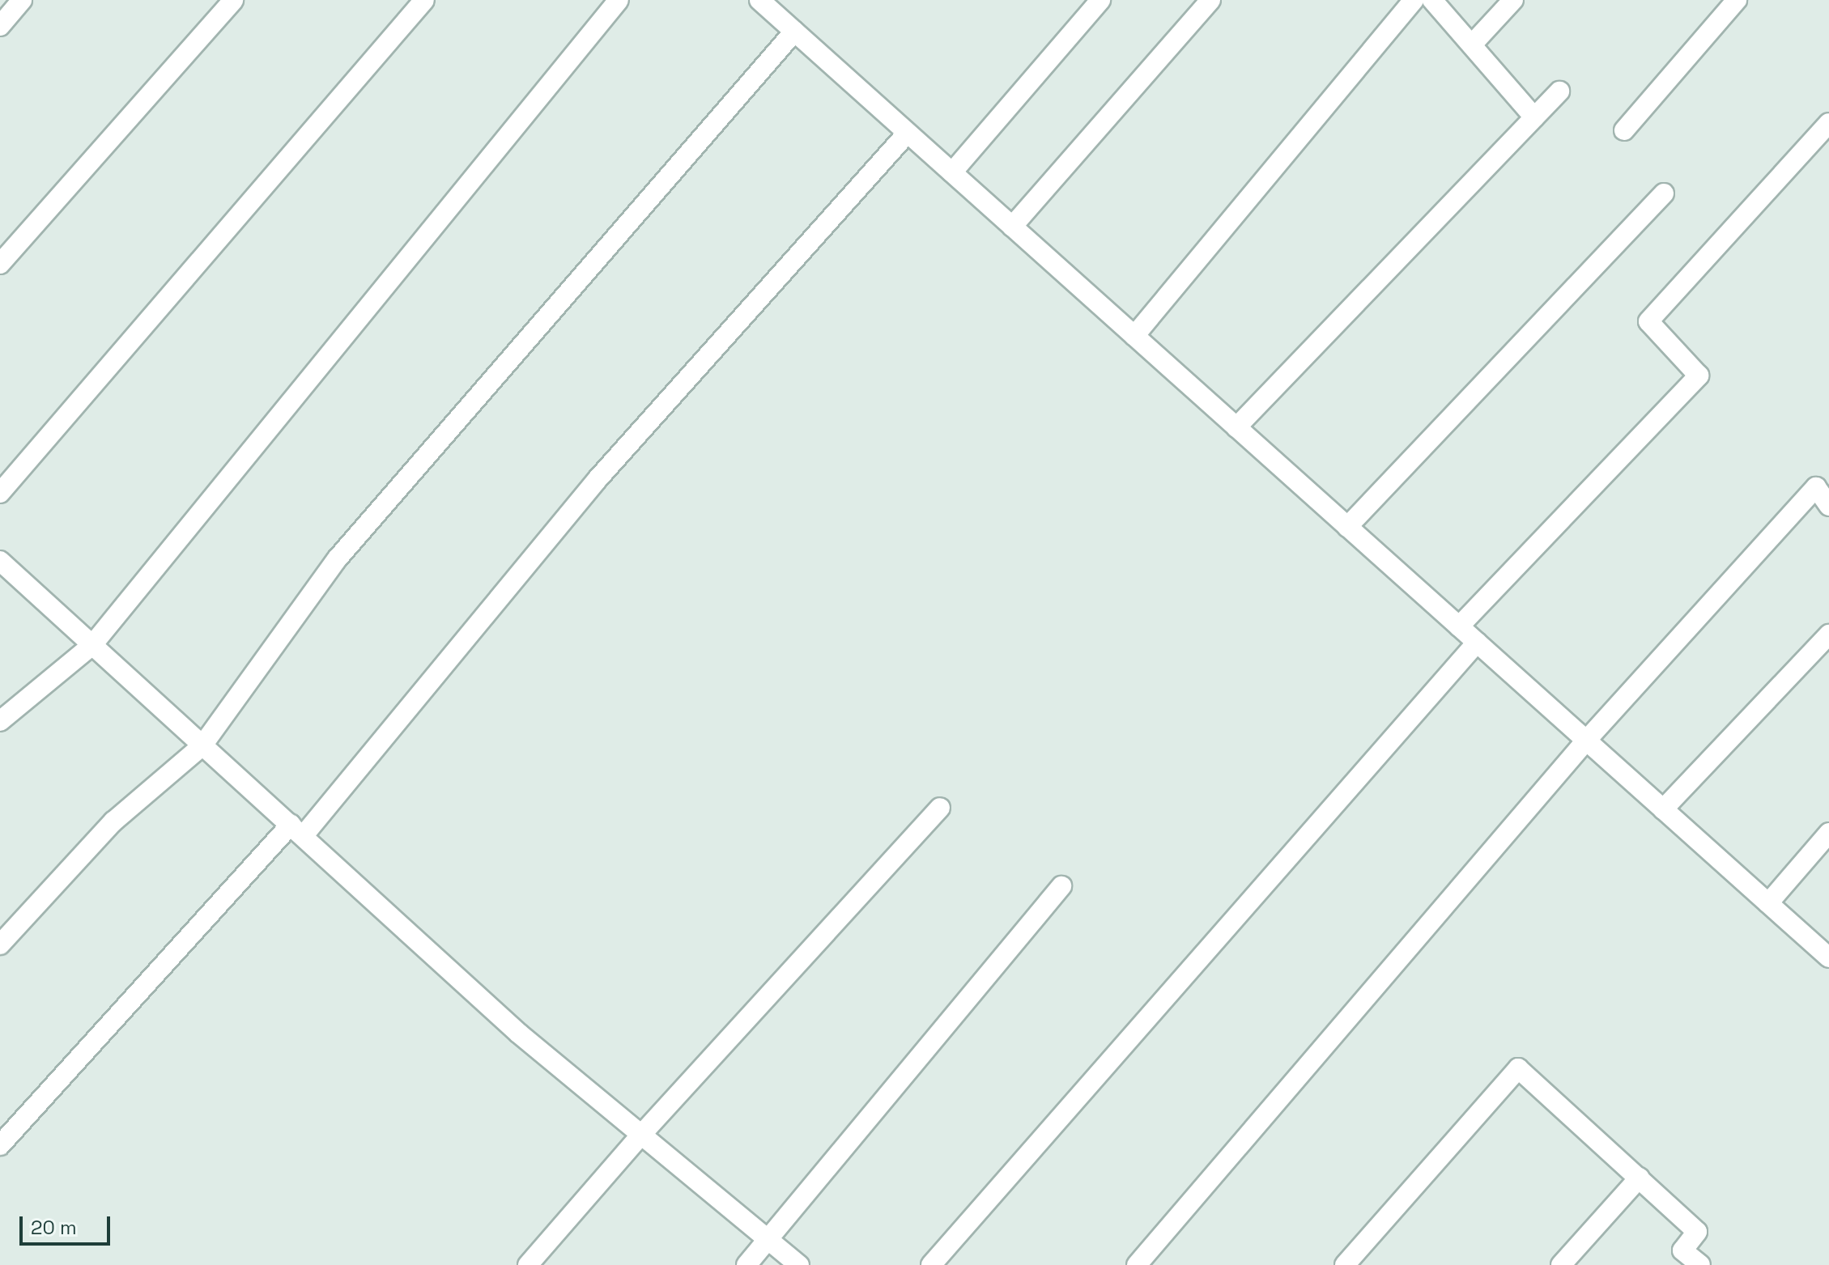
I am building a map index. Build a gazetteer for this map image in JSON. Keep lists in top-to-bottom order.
{
  "scale_bar": "20 m"
}
